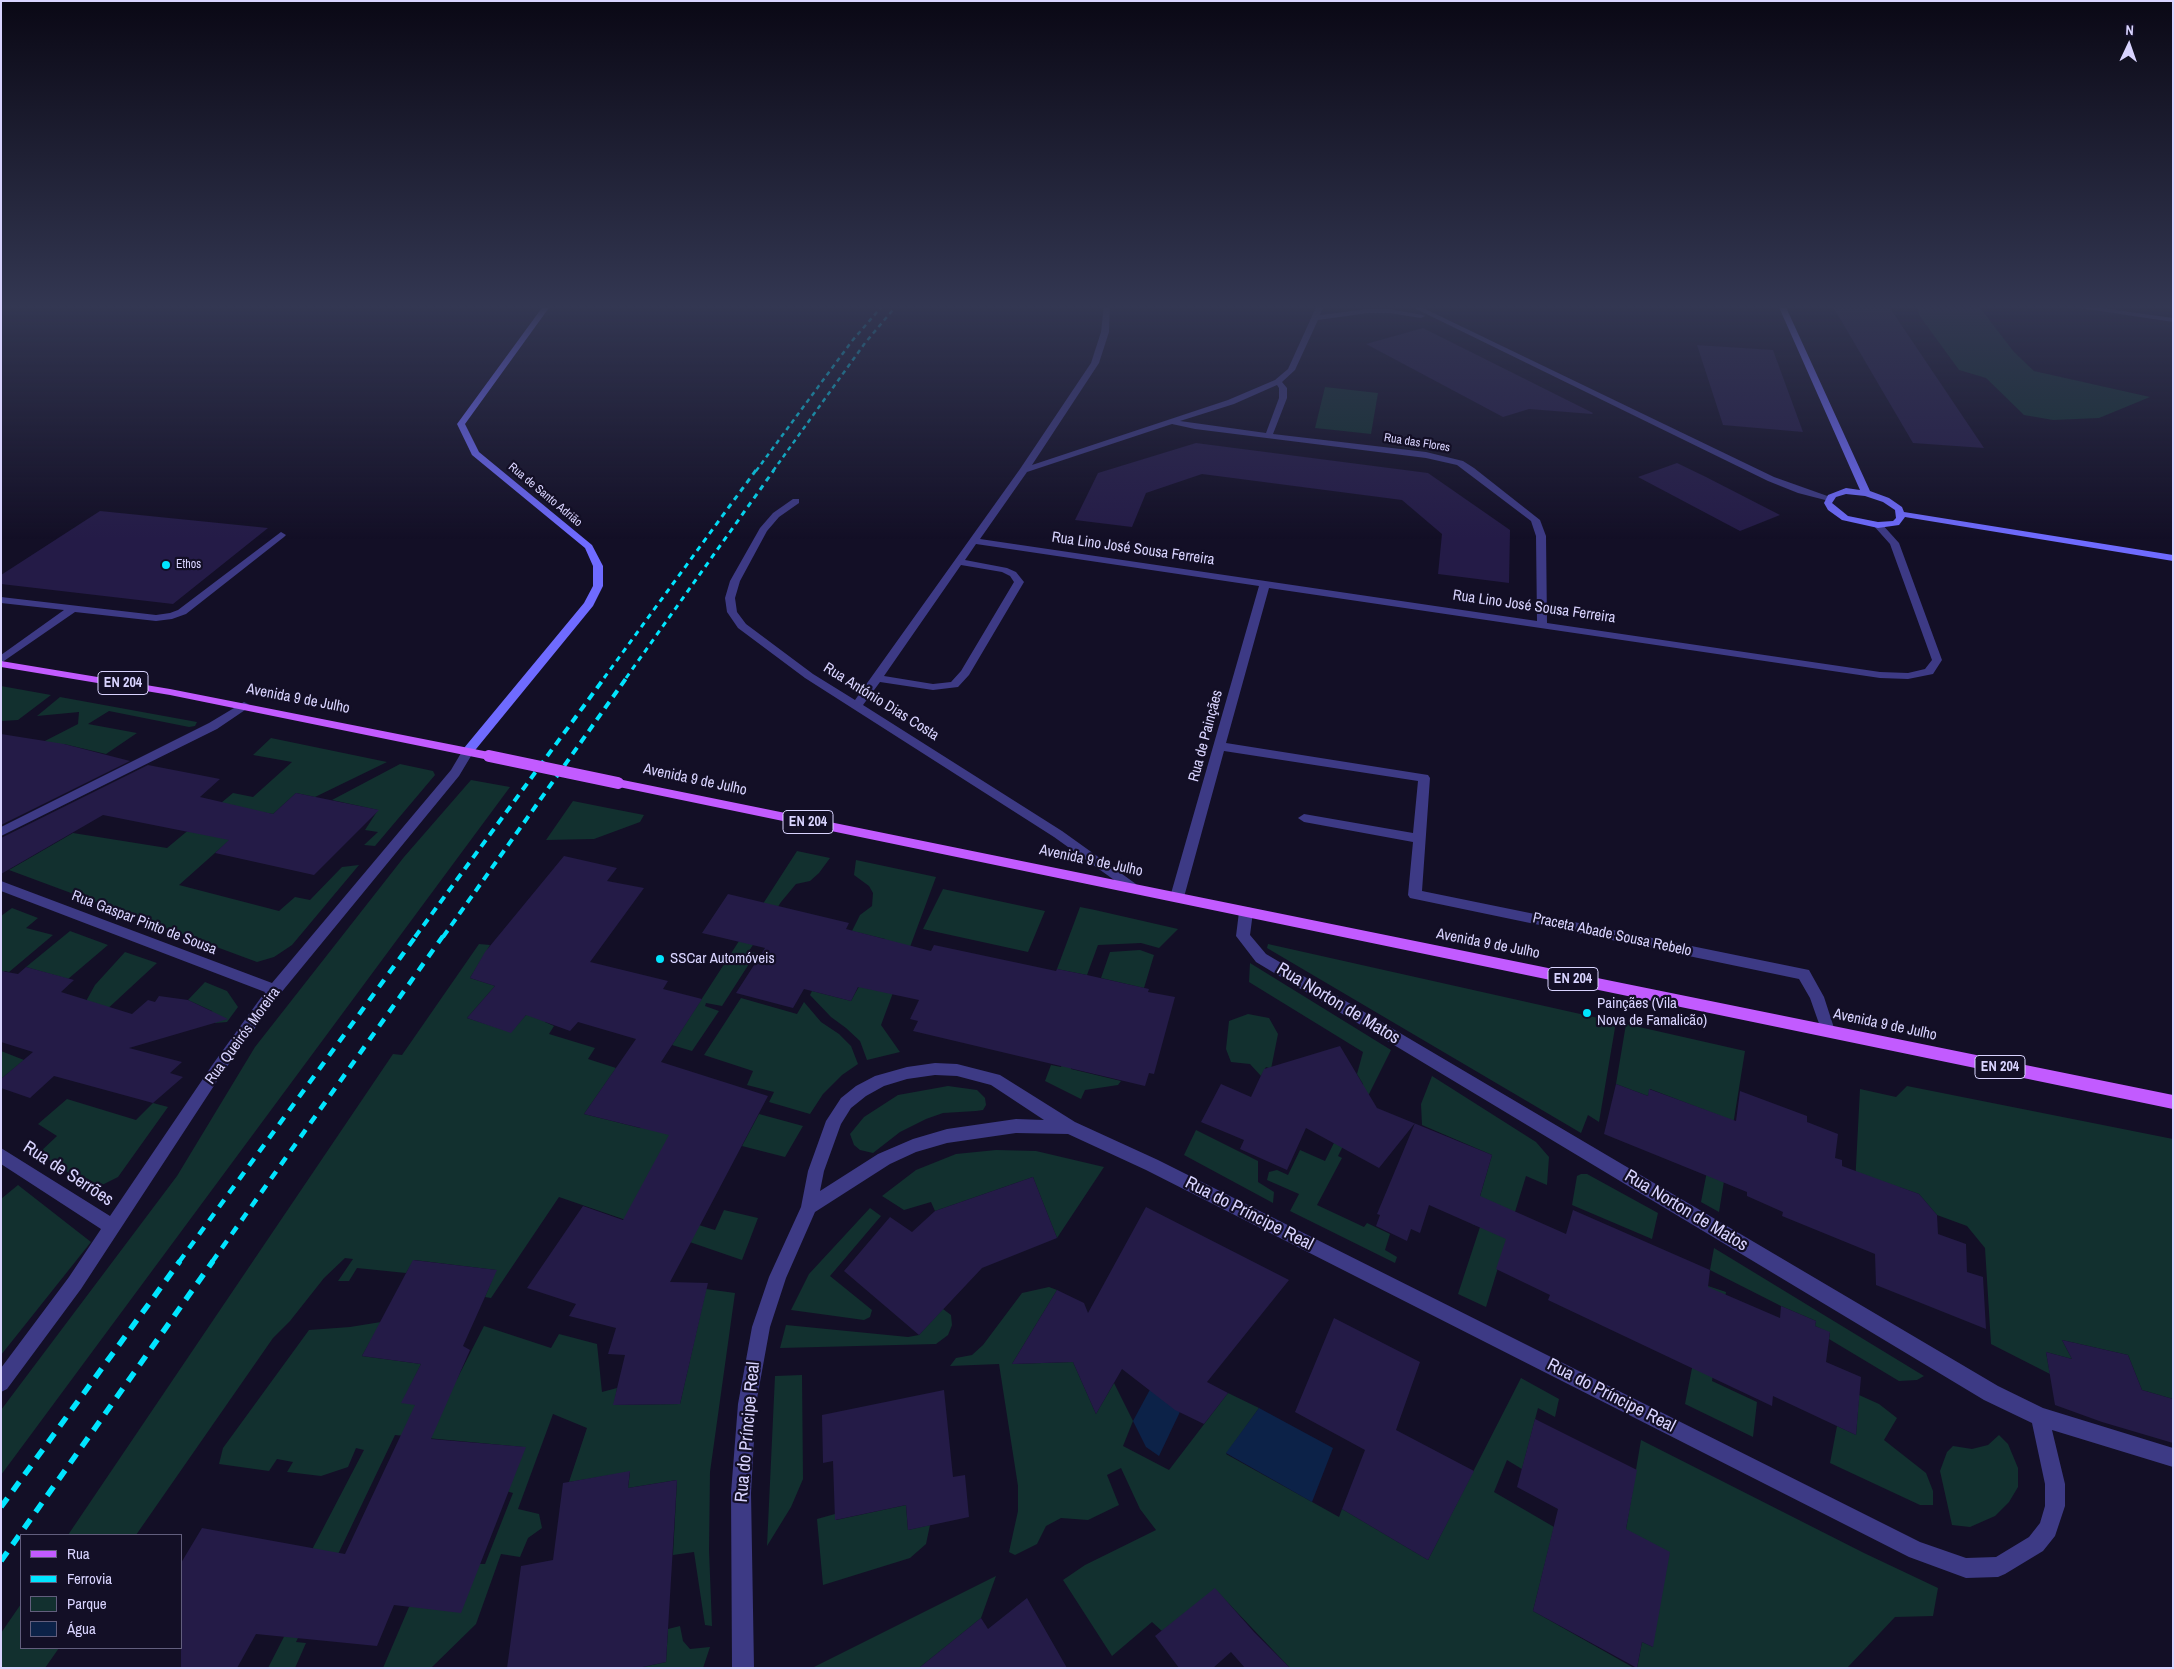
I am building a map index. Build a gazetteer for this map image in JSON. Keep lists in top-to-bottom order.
{
  "streets": {
    "main road": ["EN 204", "Avenida 9 de Julho"],
    "street": [
      "Rua das Flores",
      "Rua de Santo Adrião",
      "Rua Lino José Sousa Ferreira",
      "Rua António Dias Costa",
      "Rua de Painçães",
      "Rua Gaspar Pinto de Sousa",
      "Praceta Abade Sousa Rebelo",
      "Rua Norton de Matos",
      "Rua Queirós Moreira",
      "Rua de Serrões",
      "Rua do Príncipe Real"
    ]
  },
  "crossings": [
    ["Rua das Flores", "Rua Lino José Sousa Ferreira"],
    ["Rua de Santo Adrião", "Rua Queirós Moreira"],
    ["Rua Lino José Sousa Ferreira", "Rua de Painçães"],
    ["Avenida 9 de Julho", "Rua António Dias Costa"],
    ["Avenida 9 de Julho", "Rua de Painçães"],
    ["Avenida 9 de Julho", "Praceta Abade Sousa Rebelo"],
    ["Avenida 9 de Julho", "Rua Norton de Matos"],
    ["Avenida 9 de Julho", "Rua Queirós Moreira"],
    ["Rua de Painçães", "Praceta Abade Sousa Rebelo"],
    ["Rua Gaspar Pinto de Sousa", "Rua Queirós Moreira"],
    ["Rua Norton de Matos", "Rua do Príncipe Real"],
    ["Rua Queirós Moreira", "Rua de Serrões"]
  ],
  "places": ["Ethos", "SSCar Automóveis", "Painçães (Vila Nova de Famalicão)"],
  "legend": [
    "Rua",
    "Ferrovia",
    "Parque",
    "Água"
  ],
  "north": "top"
}
